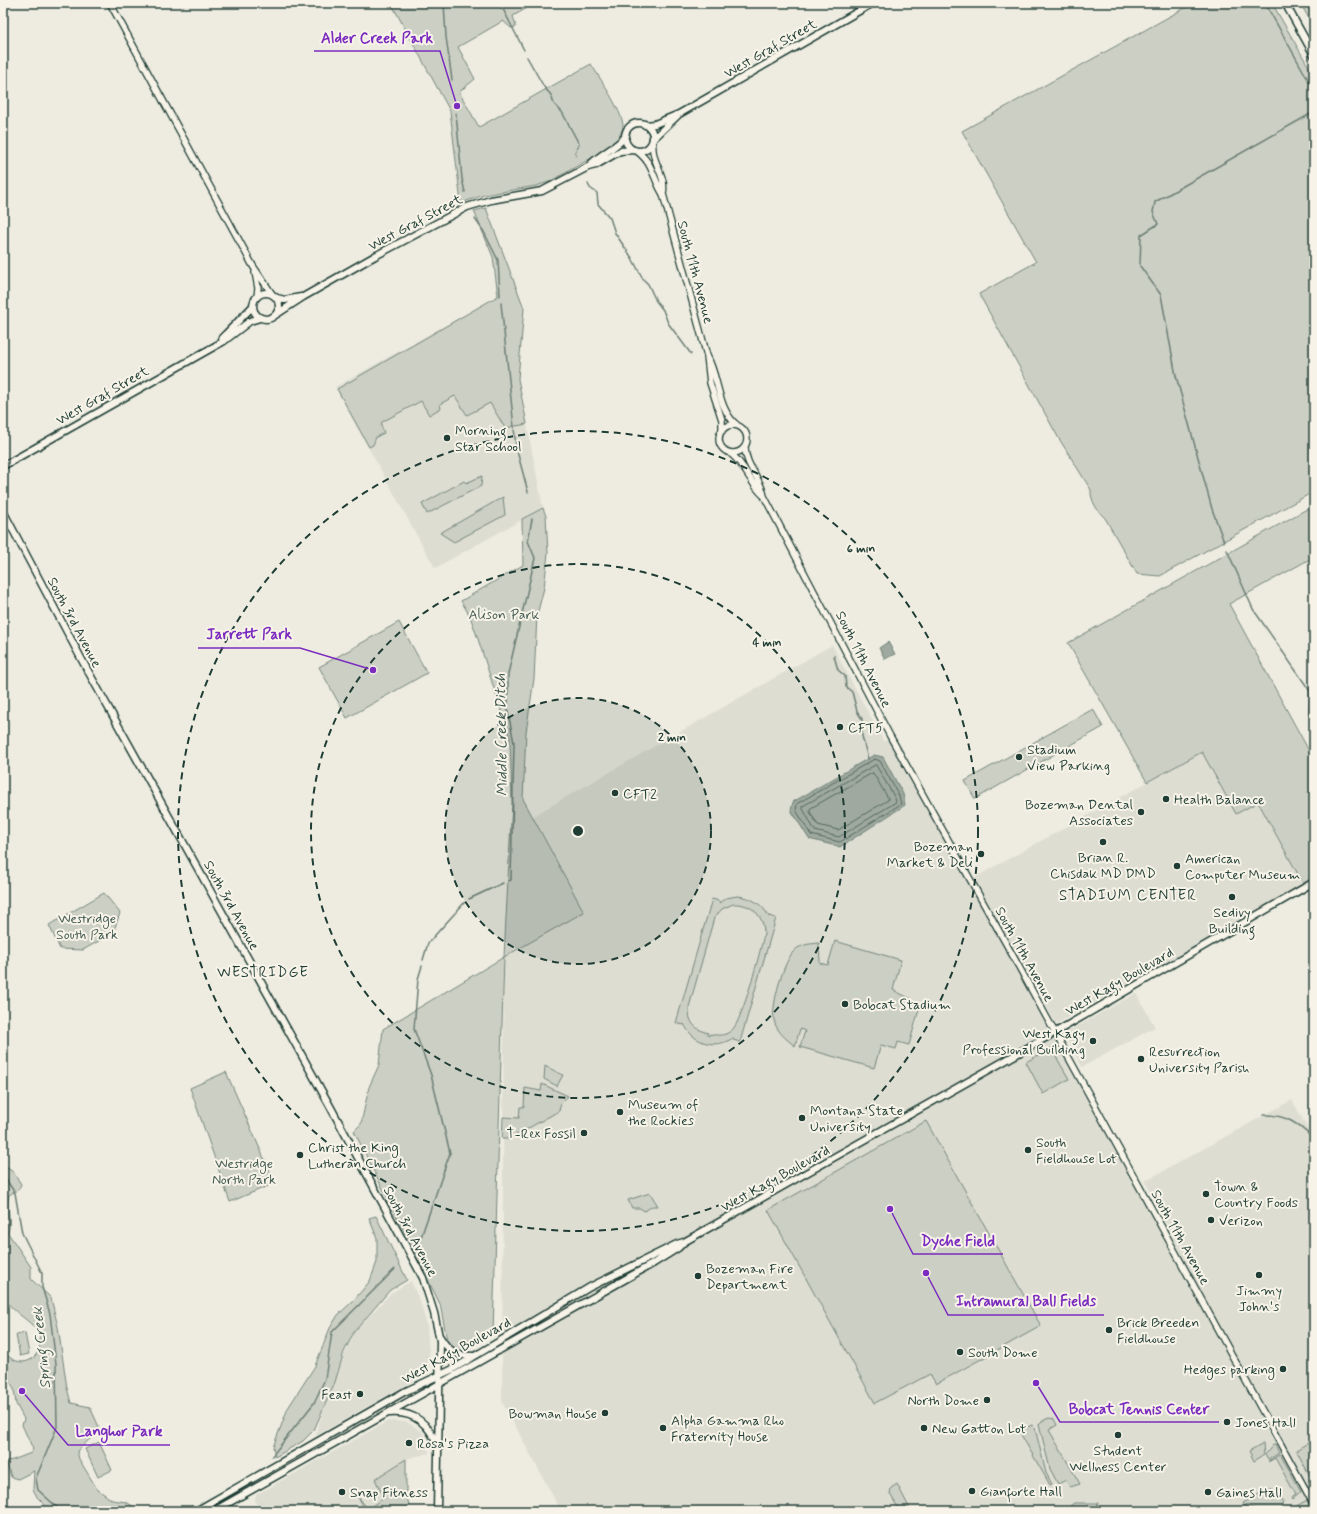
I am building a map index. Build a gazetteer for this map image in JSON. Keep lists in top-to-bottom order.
{
  "streets": {
    "main road": ["West Graf Street", "South 3rd Avenue", "West Kagy Boulevard"],
    "street": ["South 11th Avenue"]
  },
  "crossings": [
    ["West Graf Street", "South 11th Avenue"],
    ["South 11th Avenue", "West Kagy Boulevard"],
    ["South 3rd Avenue", "West Kagy Boulevard"]
  ],
  "districts": ["STADIUM CENTER", "WESTRIDGE"],
  "water": ["Middle Creek Ditch", "Spring Creek"],
  "parks": ["Alison Park", "Westridge South Park", "Westridge North Park"],
  "places": [
    "Alder Creek Park",
    "Morning Star School",
    "Jarrett Park",
    "CFT5",
    "Stadium View Parking",
    "CFT2",
    "Health Balance",
    "Bozeman Dental Associates",
    "Brian R. Chisdak MD DMD",
    "Bozeman Market & Deli",
    "American Computer Museum",
    "Sedivy Building",
    "Bobcat Stadium",
    "West Kagy Professional Building",
    "Resurrection University Parish",
    "Museum of the Rockies",
    "Montana State University",
    "T-Rex Fossil",
    "South Fieldhouse Lot",
    "Christ the King Lutheran Church",
    "Town & Country Foods",
    "Dyche Field",
    "Verizon",
    "Intramural Ball Fields",
    "Jimmy John's",
    "Bozeman Fire Department",
    "Brick Breeden Fieldhouse",
    "South Dome",
    "Hedges parking",
    "Bobcat Tennis Center",
    "Langhor Park",
    "Feast",
    "North Dome",
    "Bowman House",
    "Jones Hall",
    "Alpha Gamma Rho Fraternity House",
    "New Gatton Lot",
    "Student Wellness Center",
    "Rosa's Pizza",
    "Gianforte Hall",
    "Snap Fitness",
    "Gaines Hall"
  ],
  "rings": ["6 min", "4 min", "2 min"]
}
